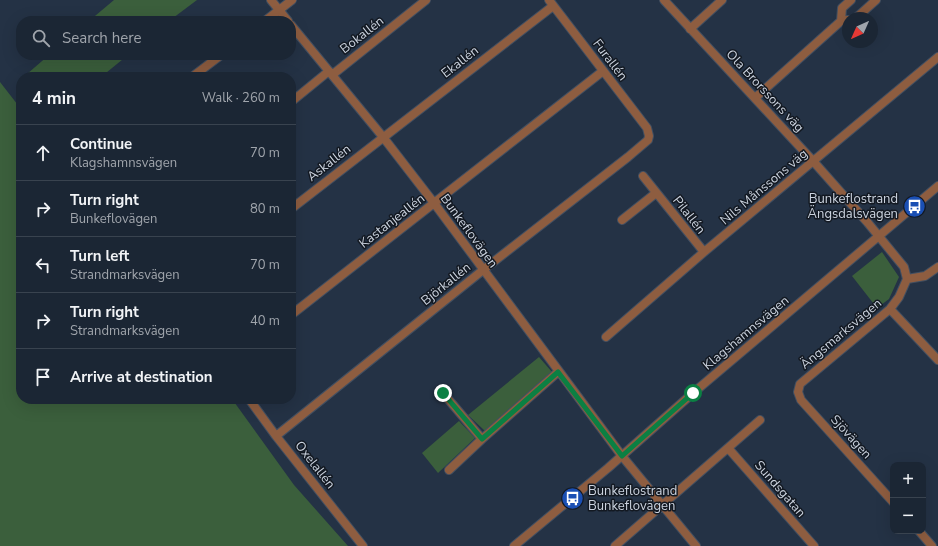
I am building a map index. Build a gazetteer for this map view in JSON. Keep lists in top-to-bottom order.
{
  "streets": {
    "street": [
      "Bokallén",
      "Furallén",
      "Ekallén",
      "Ola Brorssons väg",
      "Askallén",
      "Nils Månssons väg",
      "Pilallén",
      "Kastanjeallén",
      "Bunkeflovägen",
      "Björkallén",
      "Klagshamnsvägen",
      "Ängsmarksvägen",
      "Sjövägen",
      "Oxelallén",
      "Sundsgatan"
    ]
  },
  "crossings": [
    ["Bokallén", "Bunkeflovägen"],
    ["Furallén", "Ekallén"],
    ["Furallén", "Kastanjeallén"],
    ["Furallén", "Björkallén"],
    ["Ekallén", "Askallén"],
    ["Ekallén", "Bunkeflovägen"],
    ["Ola Brorssons väg", "Nils Månssons väg"],
    ["Ola Brorssons väg", "Klagshamnsvägen"],
    ["Askallén", "Bunkeflovägen"],
    ["Nils Månssons väg", "Pilallén"],
    ["Kastanjeallén", "Bunkeflovägen"],
    ["Bunkeflovägen", "Björkallén"],
    ["Bunkeflovägen", "Klagshamnsvägen"],
    ["Björkallén", "Oxelallén"],
    ["Ängsmarksvägen", "Sjövägen"]
  ],
  "places": {
    "bus stop": ["Bunkeflostrand Ängsdalsvägen", "Bunkeflostrand Bunkeflovägen"]
  },
  "north": "bottom left",
  "page": {
    "search": "Search here",
    "heading": ["4 min", "Walk · 260 m"],
    "list": [
      ["Continue", "Klagshamnsvägen", "70 m"],
      ["Turn right", "Bunkeflovägen", "80 m"],
      ["Turn left", "Strandmarksvägen", "70 m"],
      ["Turn right", "Strandmarksvägen", "40 m"],
      "Arrive at destination"
    ],
    "map_buttons": ["+", "−"]
  }
}
